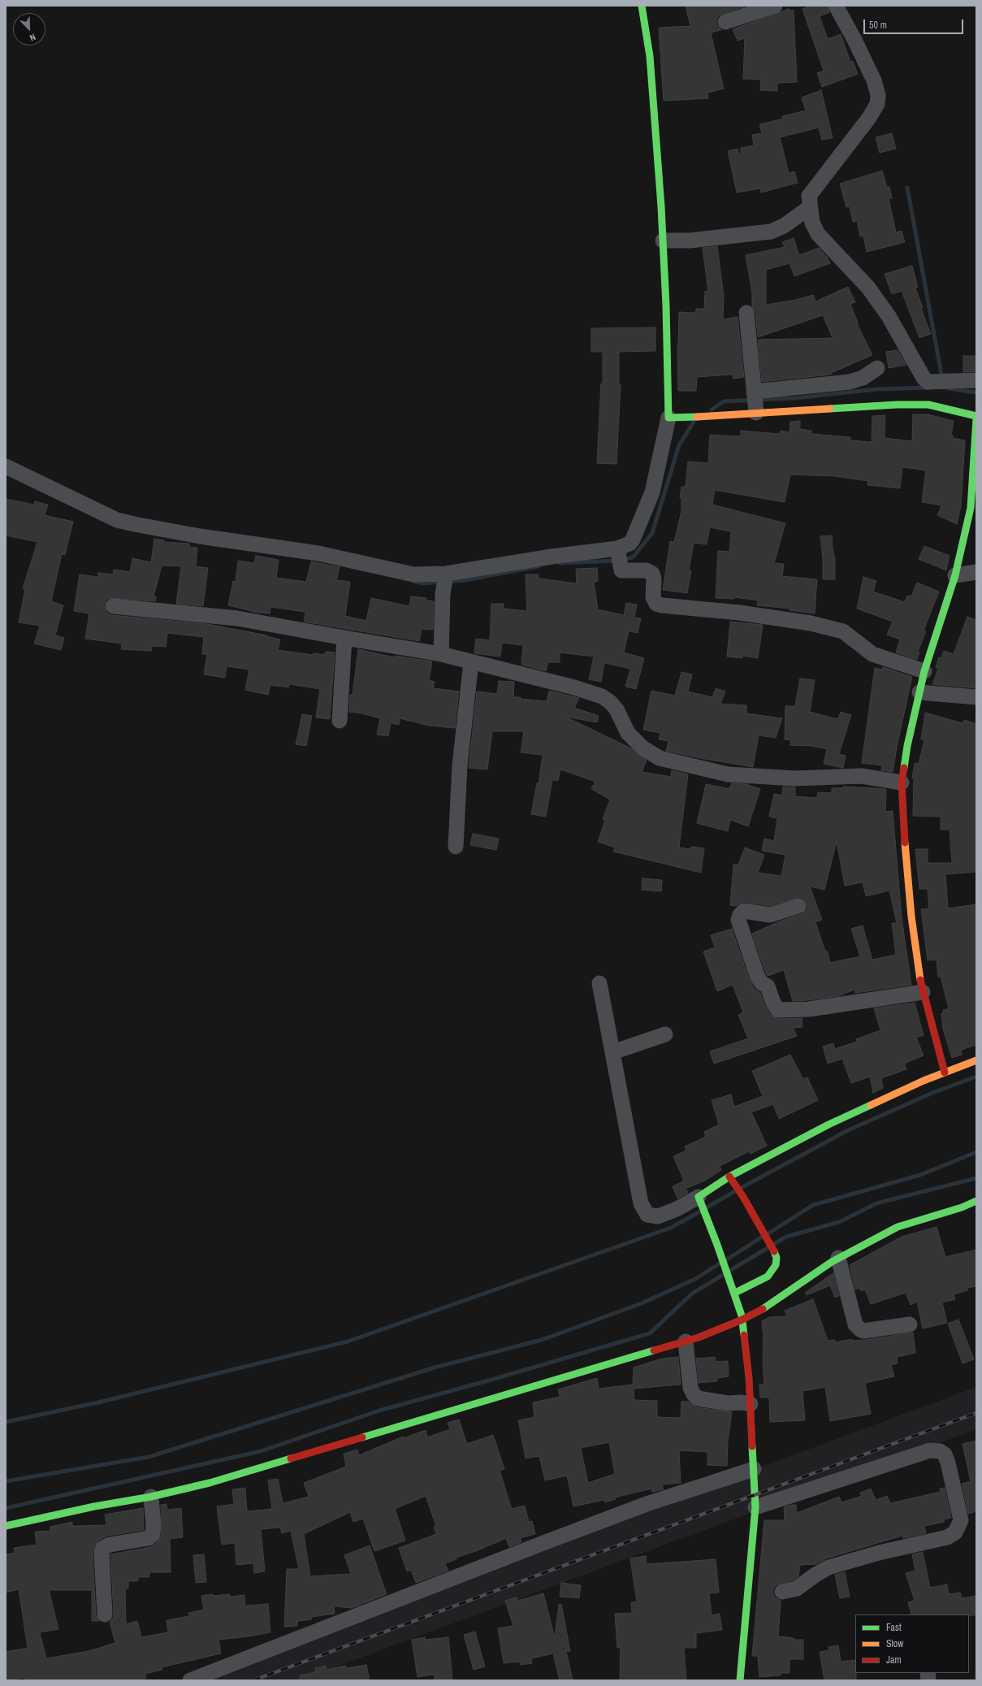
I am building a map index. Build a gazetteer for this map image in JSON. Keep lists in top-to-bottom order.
{
  "legend": ["Fast", "Slow", "Jam"],
  "scale_bar": "50 m",
  "north": "bottom right"
}
